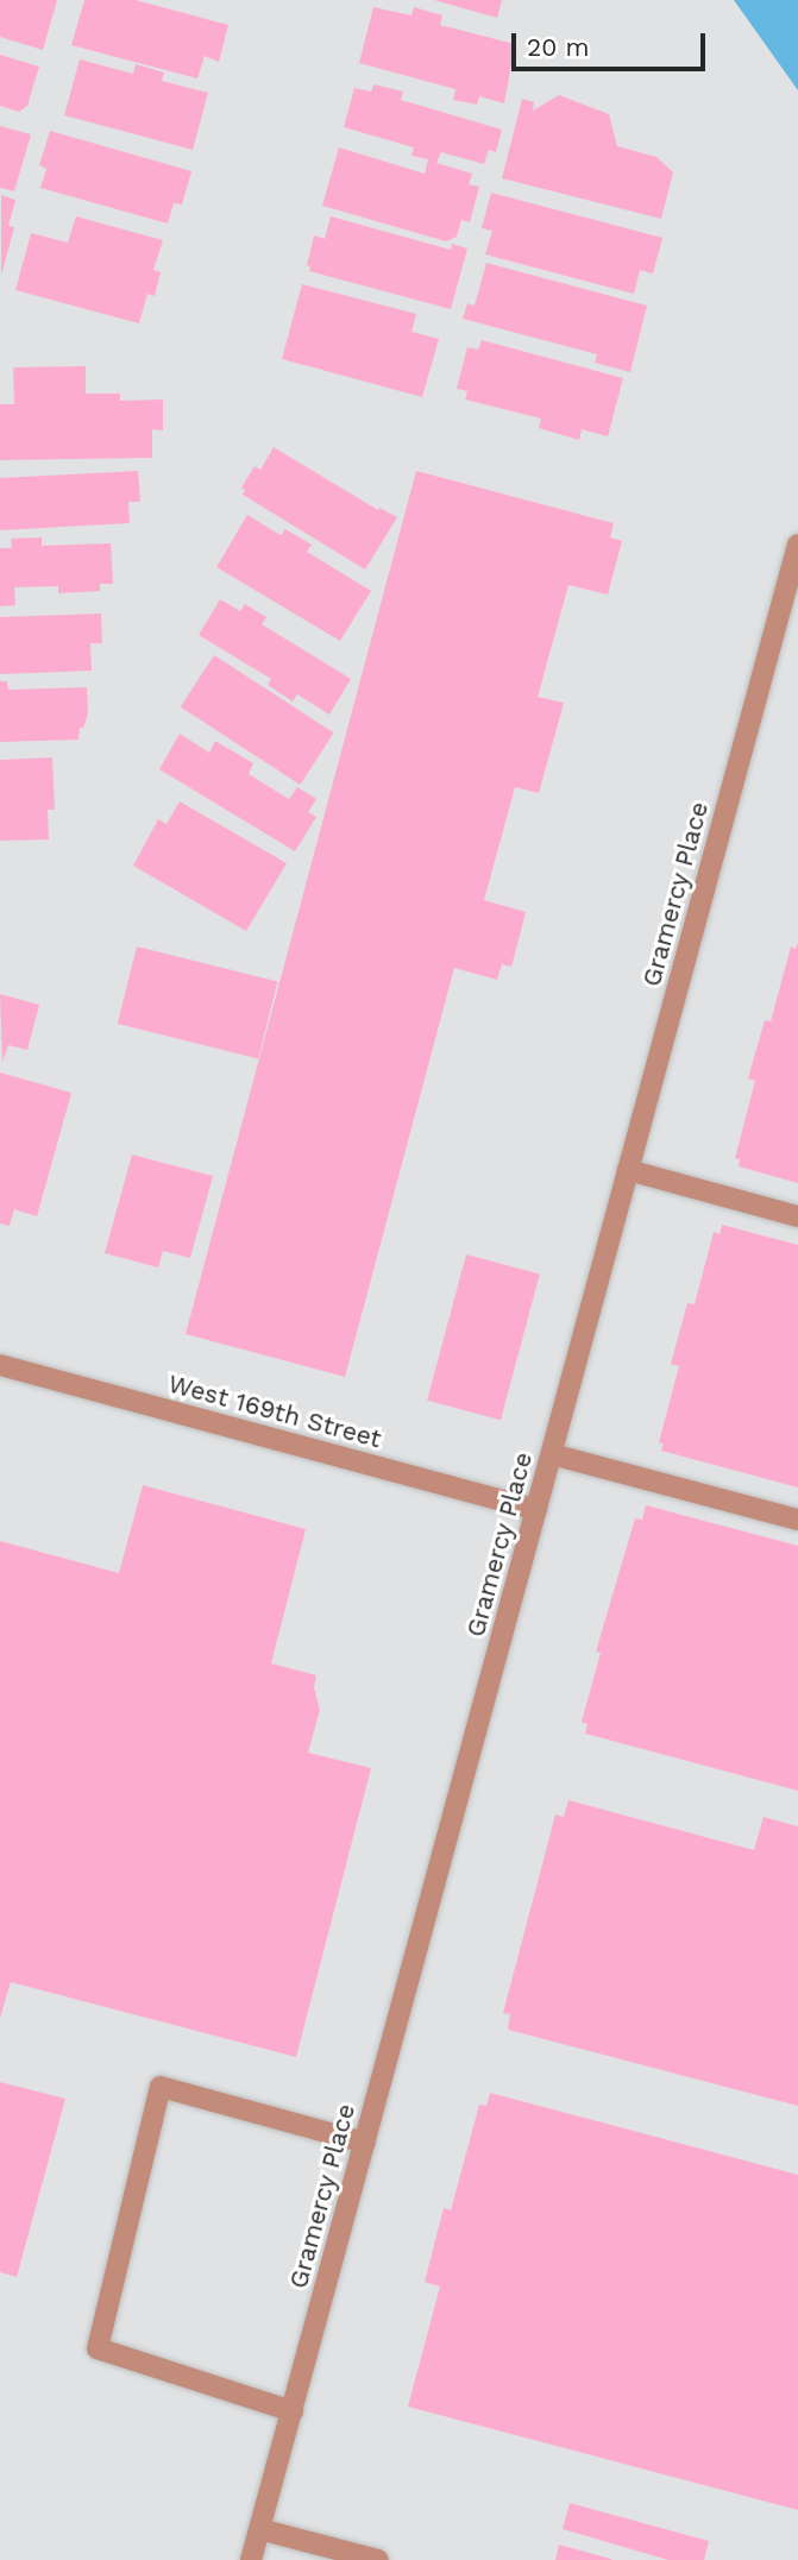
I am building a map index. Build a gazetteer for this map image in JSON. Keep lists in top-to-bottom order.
{
  "streets": {
    "street": ["Gramercy Place", "West 169th Street"]
  },
  "crossings": [
    ["Gramercy Place", "West 169th Street"]
  ],
  "scale_bar": "20 m"
}
